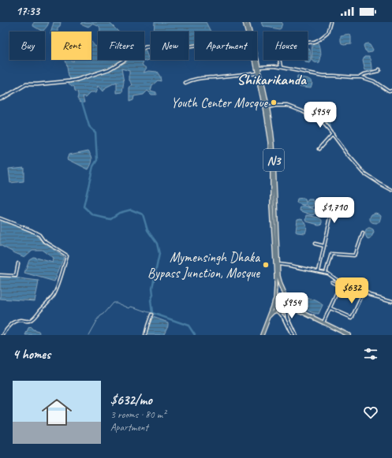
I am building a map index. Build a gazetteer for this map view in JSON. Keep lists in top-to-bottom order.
{
  "streets": {
    "highway": ["N3"]
  },
  "districts": ["Shikarikanda"],
  "places": ["Youth Center Mosque", "Mymensingh Dhaka Bypass Junction, Mosque"],
  "page": {
    "status": "17:33",
    "chip": [
      "Buy",
      "Rent",
      "Filters",
      "New",
      "Apartment",
      "House"
    ],
    "price": [
      "$954",
      "$1,710",
      "$632",
      "$954"
    ],
    "heading": "4 homes",
    "list": [
      {
        "name": "$632/mo",
        "note": "3 rooms · 80 m² · Apartment"
      }
    ]
  }
}
